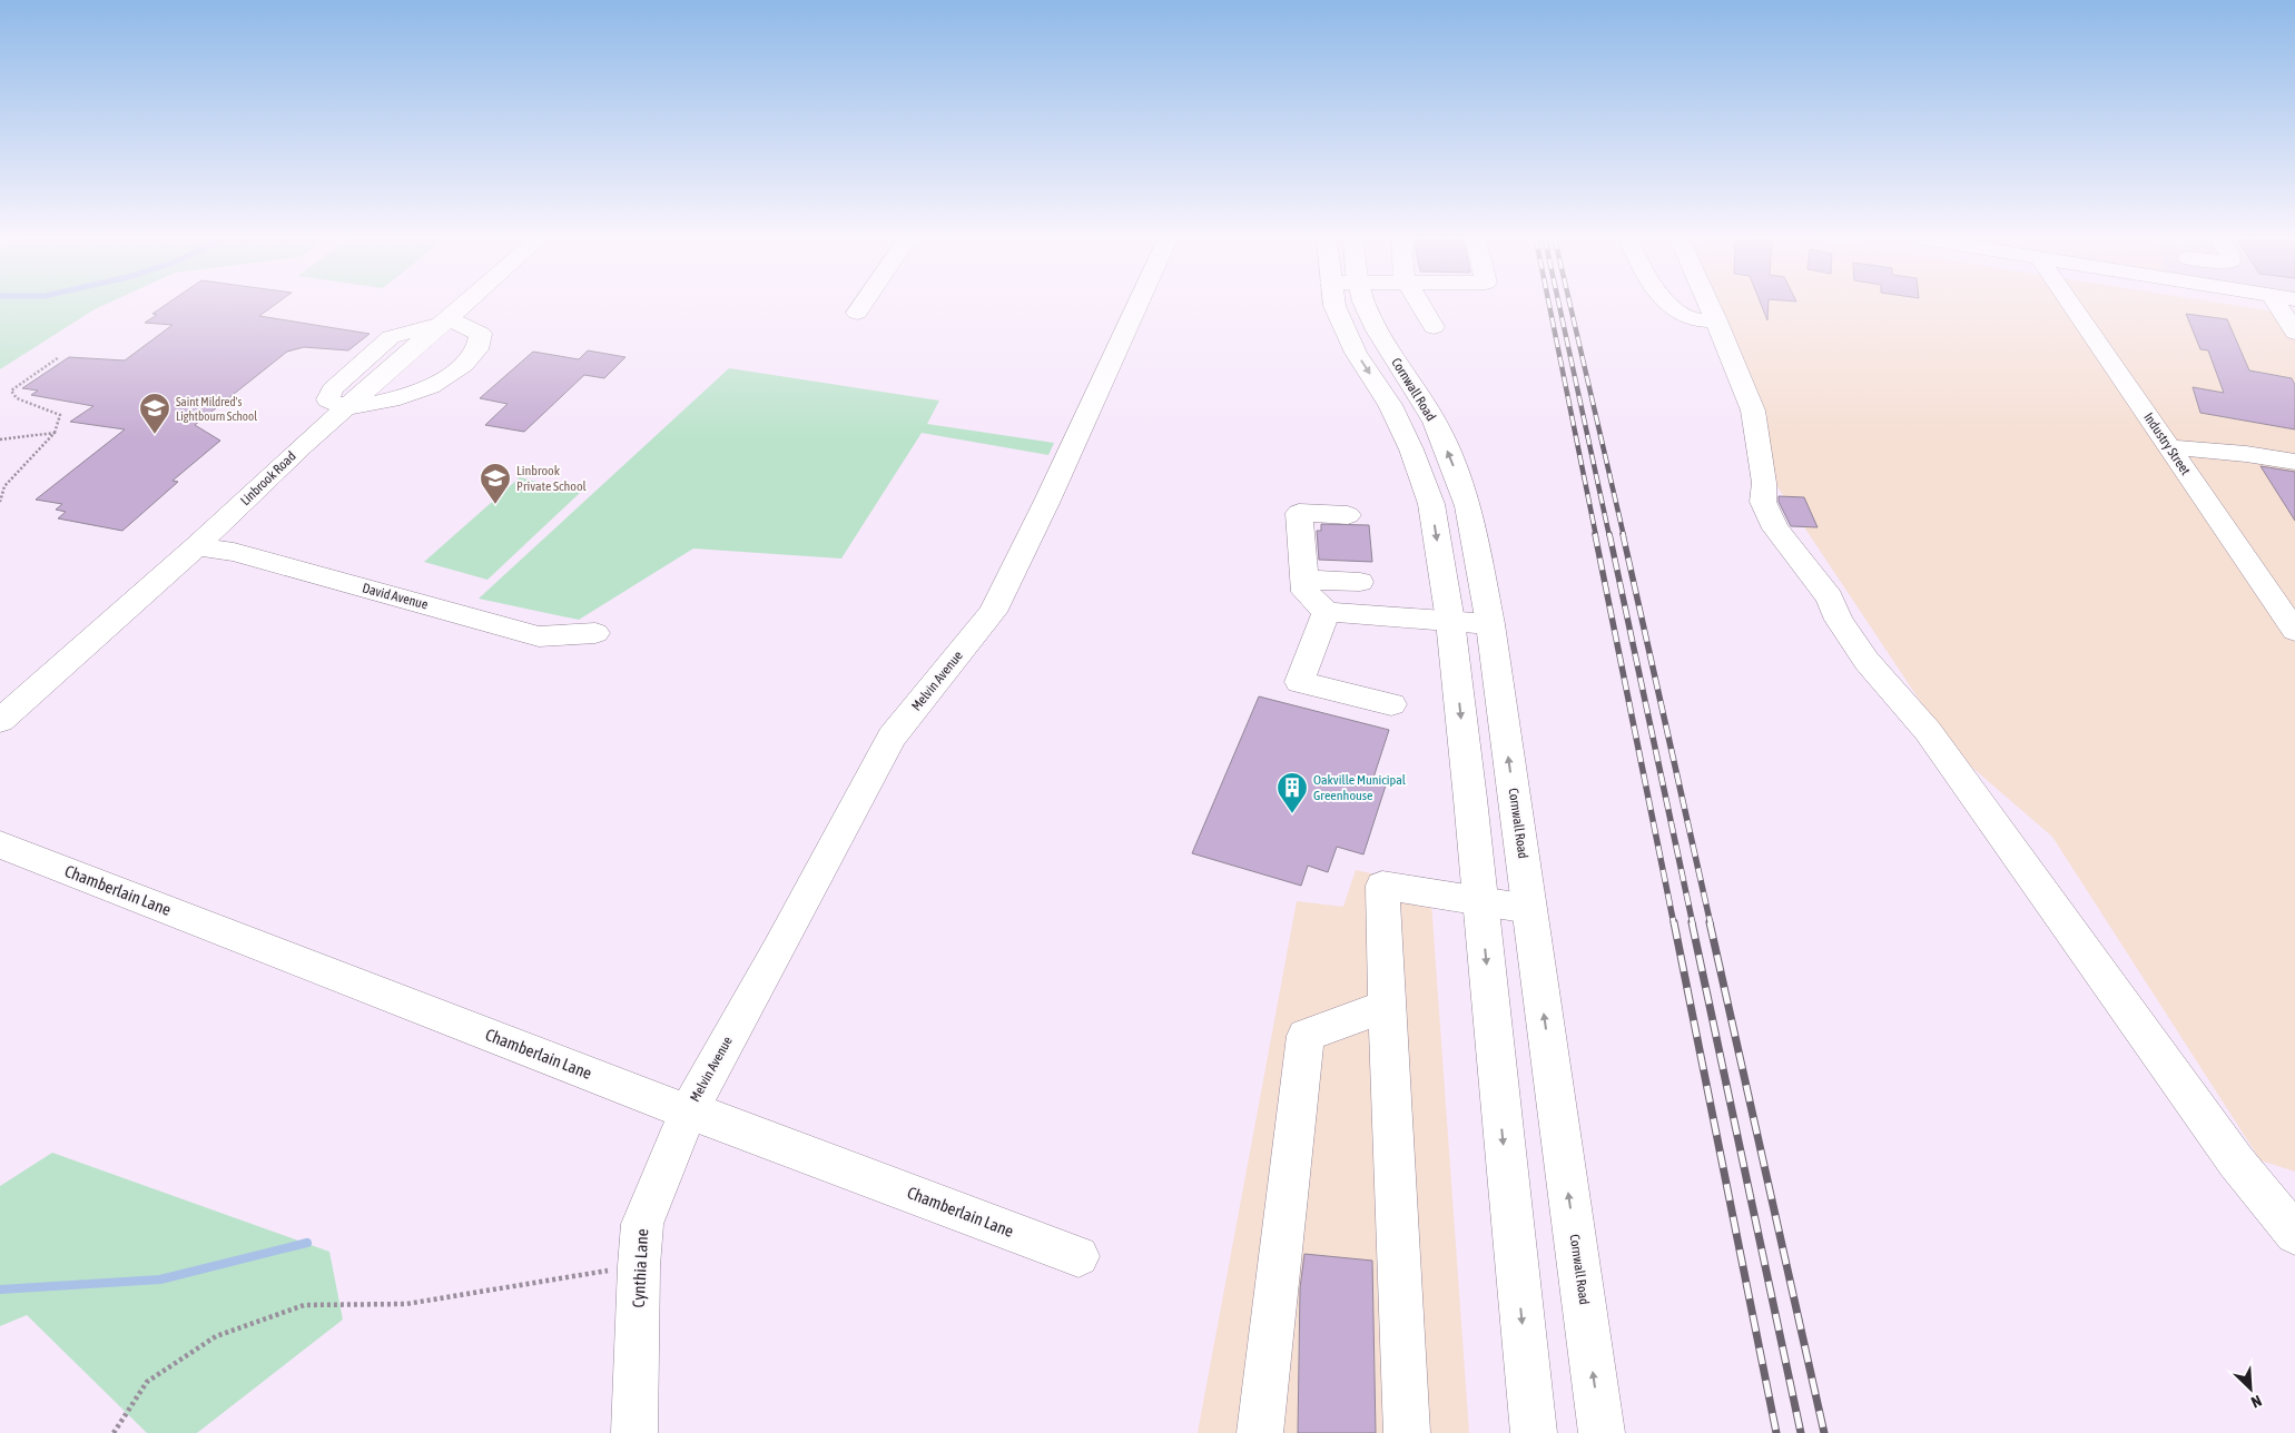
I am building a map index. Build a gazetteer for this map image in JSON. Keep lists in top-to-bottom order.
{
  "streets": {
    "street": [
      "Cornwall Road",
      "Industry Street",
      "Linbrook Road",
      "David Avenue",
      "Melvin Avenue",
      "Chamberlain Lane",
      "Cynthia Lane"
    ]
  },
  "crossings": [
    ["Linbrook Road", "David Avenue"],
    ["Melvin Avenue", "Chamberlain Lane"],
    ["Melvin Avenue", "Cynthia Lane"],
    ["Chamberlain Lane", "Cynthia Lane"]
  ],
  "places": {
    "school or university": ["Saint Mildred's Lightbourn School", "Linbrook Private School"],
    "building": ["Oakville Municipal Greenhouse"]
  },
  "north": "bottom right"
}
